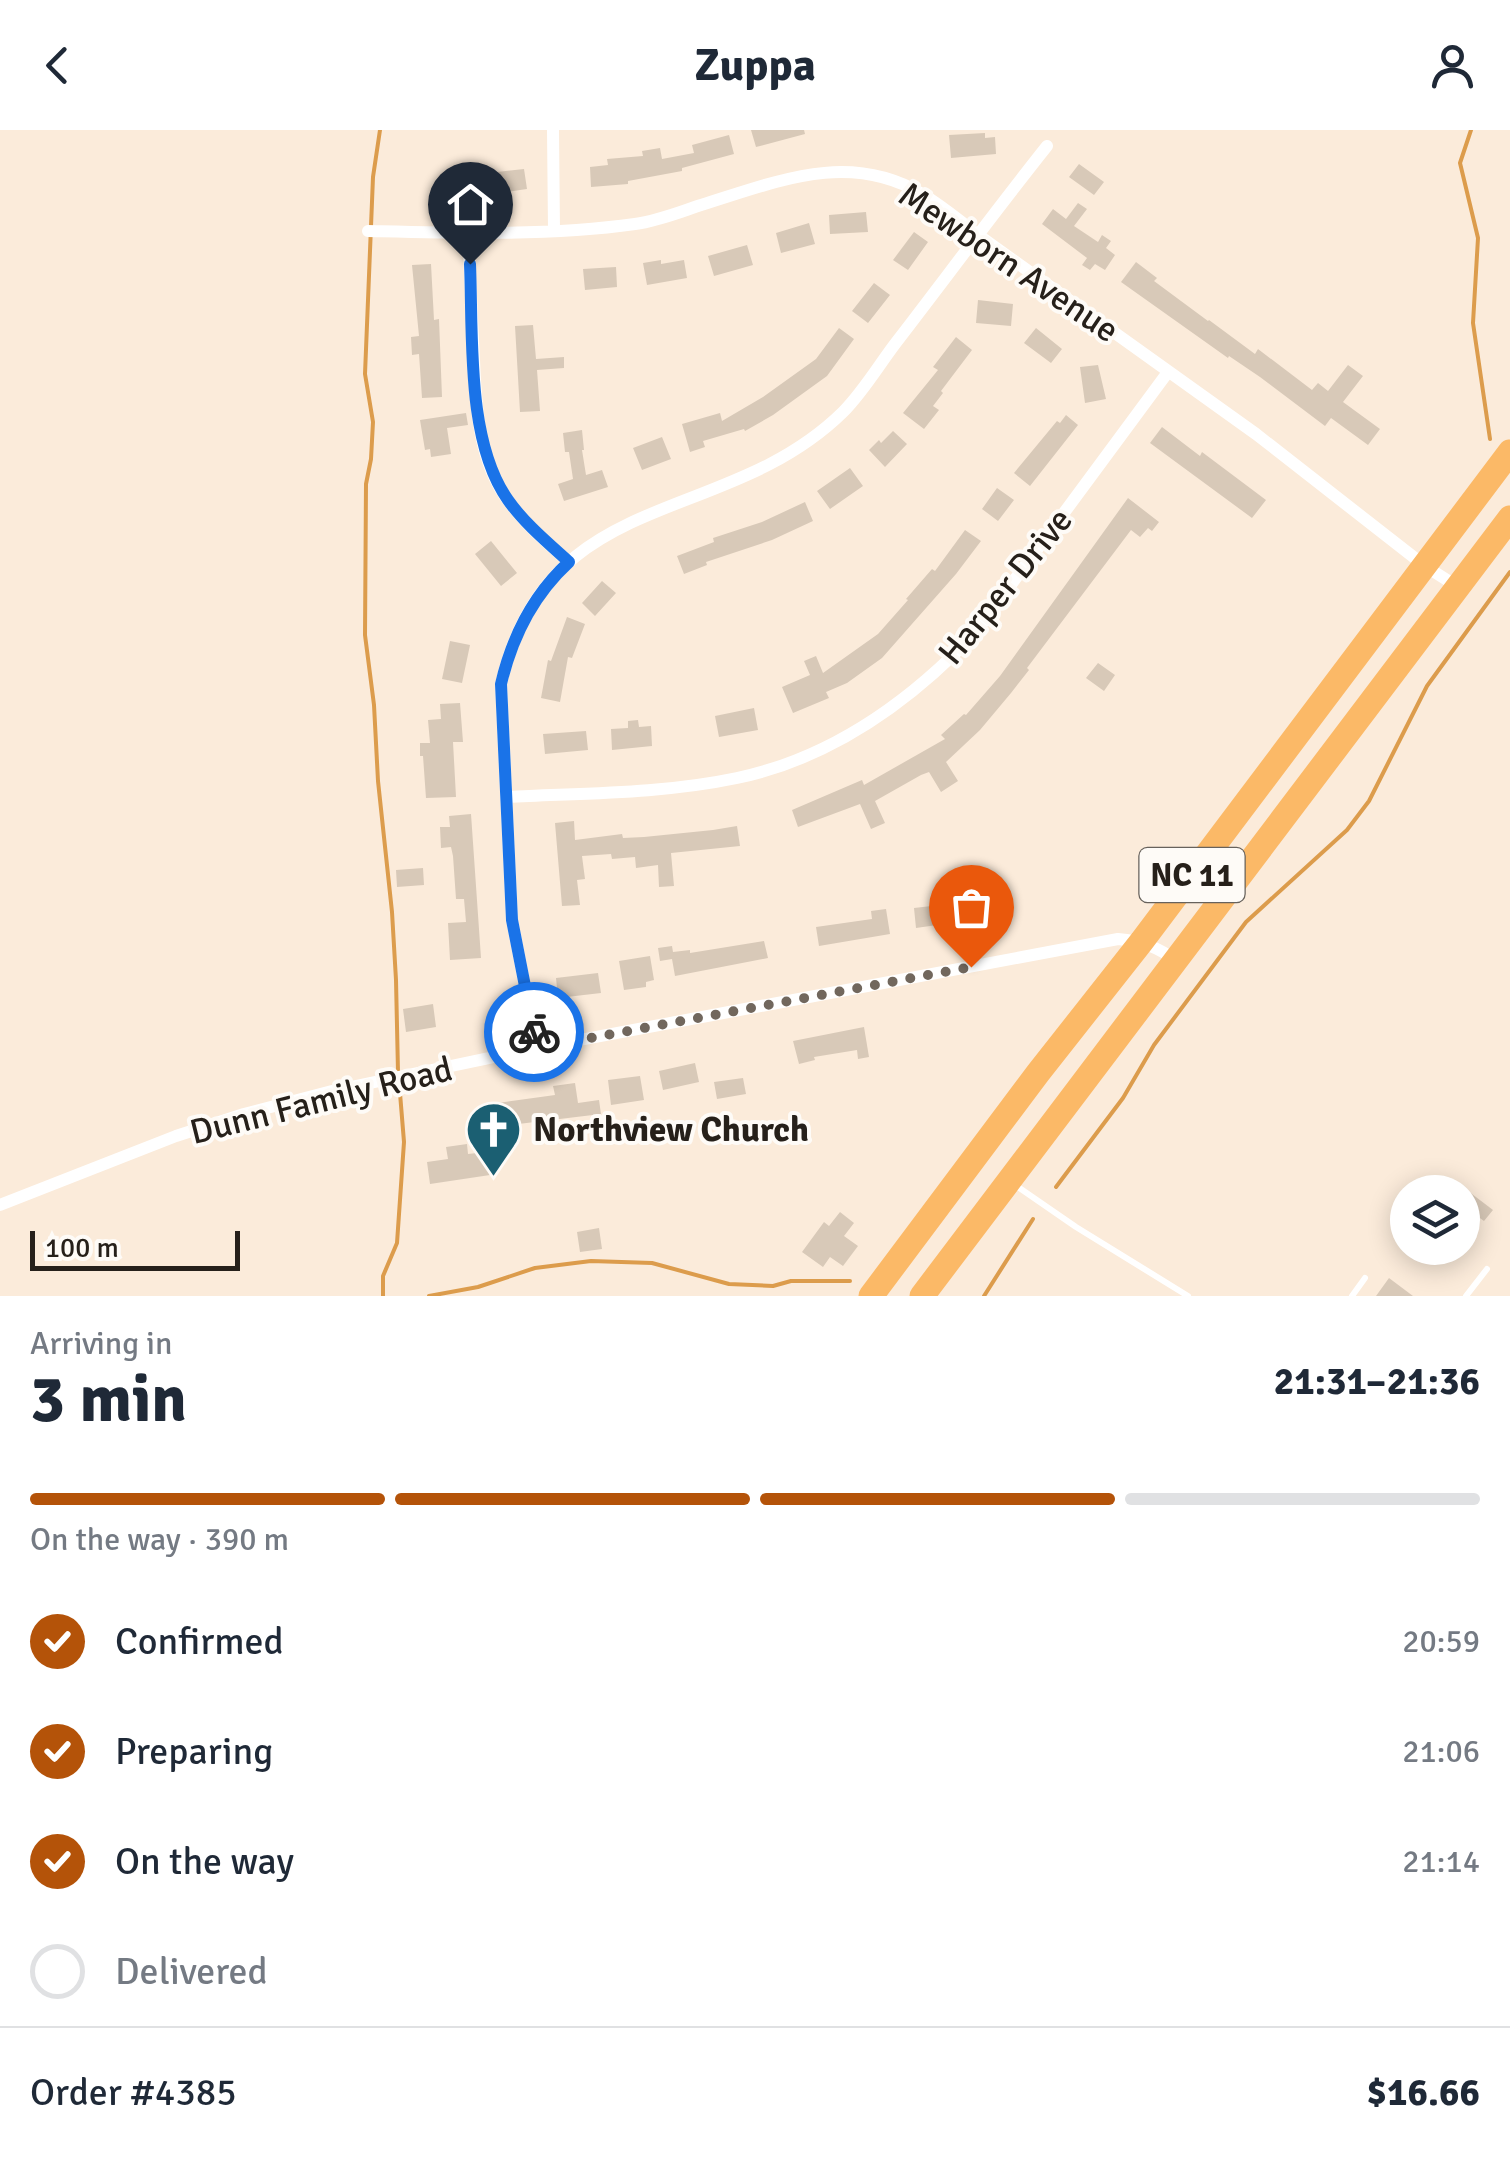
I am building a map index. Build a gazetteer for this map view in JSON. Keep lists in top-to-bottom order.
{
  "streets": {
    "highway": ["NC 11"],
    "street": ["Mewborn Avenue", "Harper Drive", "Dunn Family Road"]
  },
  "crossings": [
    ["Mewborn Avenue", "Harper Drive"],
    ["Mewborn Avenue", "NC 11"],
    ["NC 11", "Dunn Family Road"]
  ],
  "places": {
    "church": ["Northview Church"]
  },
  "scale_bar": "100 m",
  "page": {
    "header": "Zuppa",
    "scale": "100 m",
    "heading": ["3 min", "Arriving in", "21:31–21:36"],
    "panel": ["Order #4385", "$16.66"],
    "bar": "On the way · 390 m",
    "list": [
      ["Confirmed", "20:59"],
      ["Preparing", "21:06"],
      ["On the way", "21:14"],
      "Delivered"
    ]
  }
}
